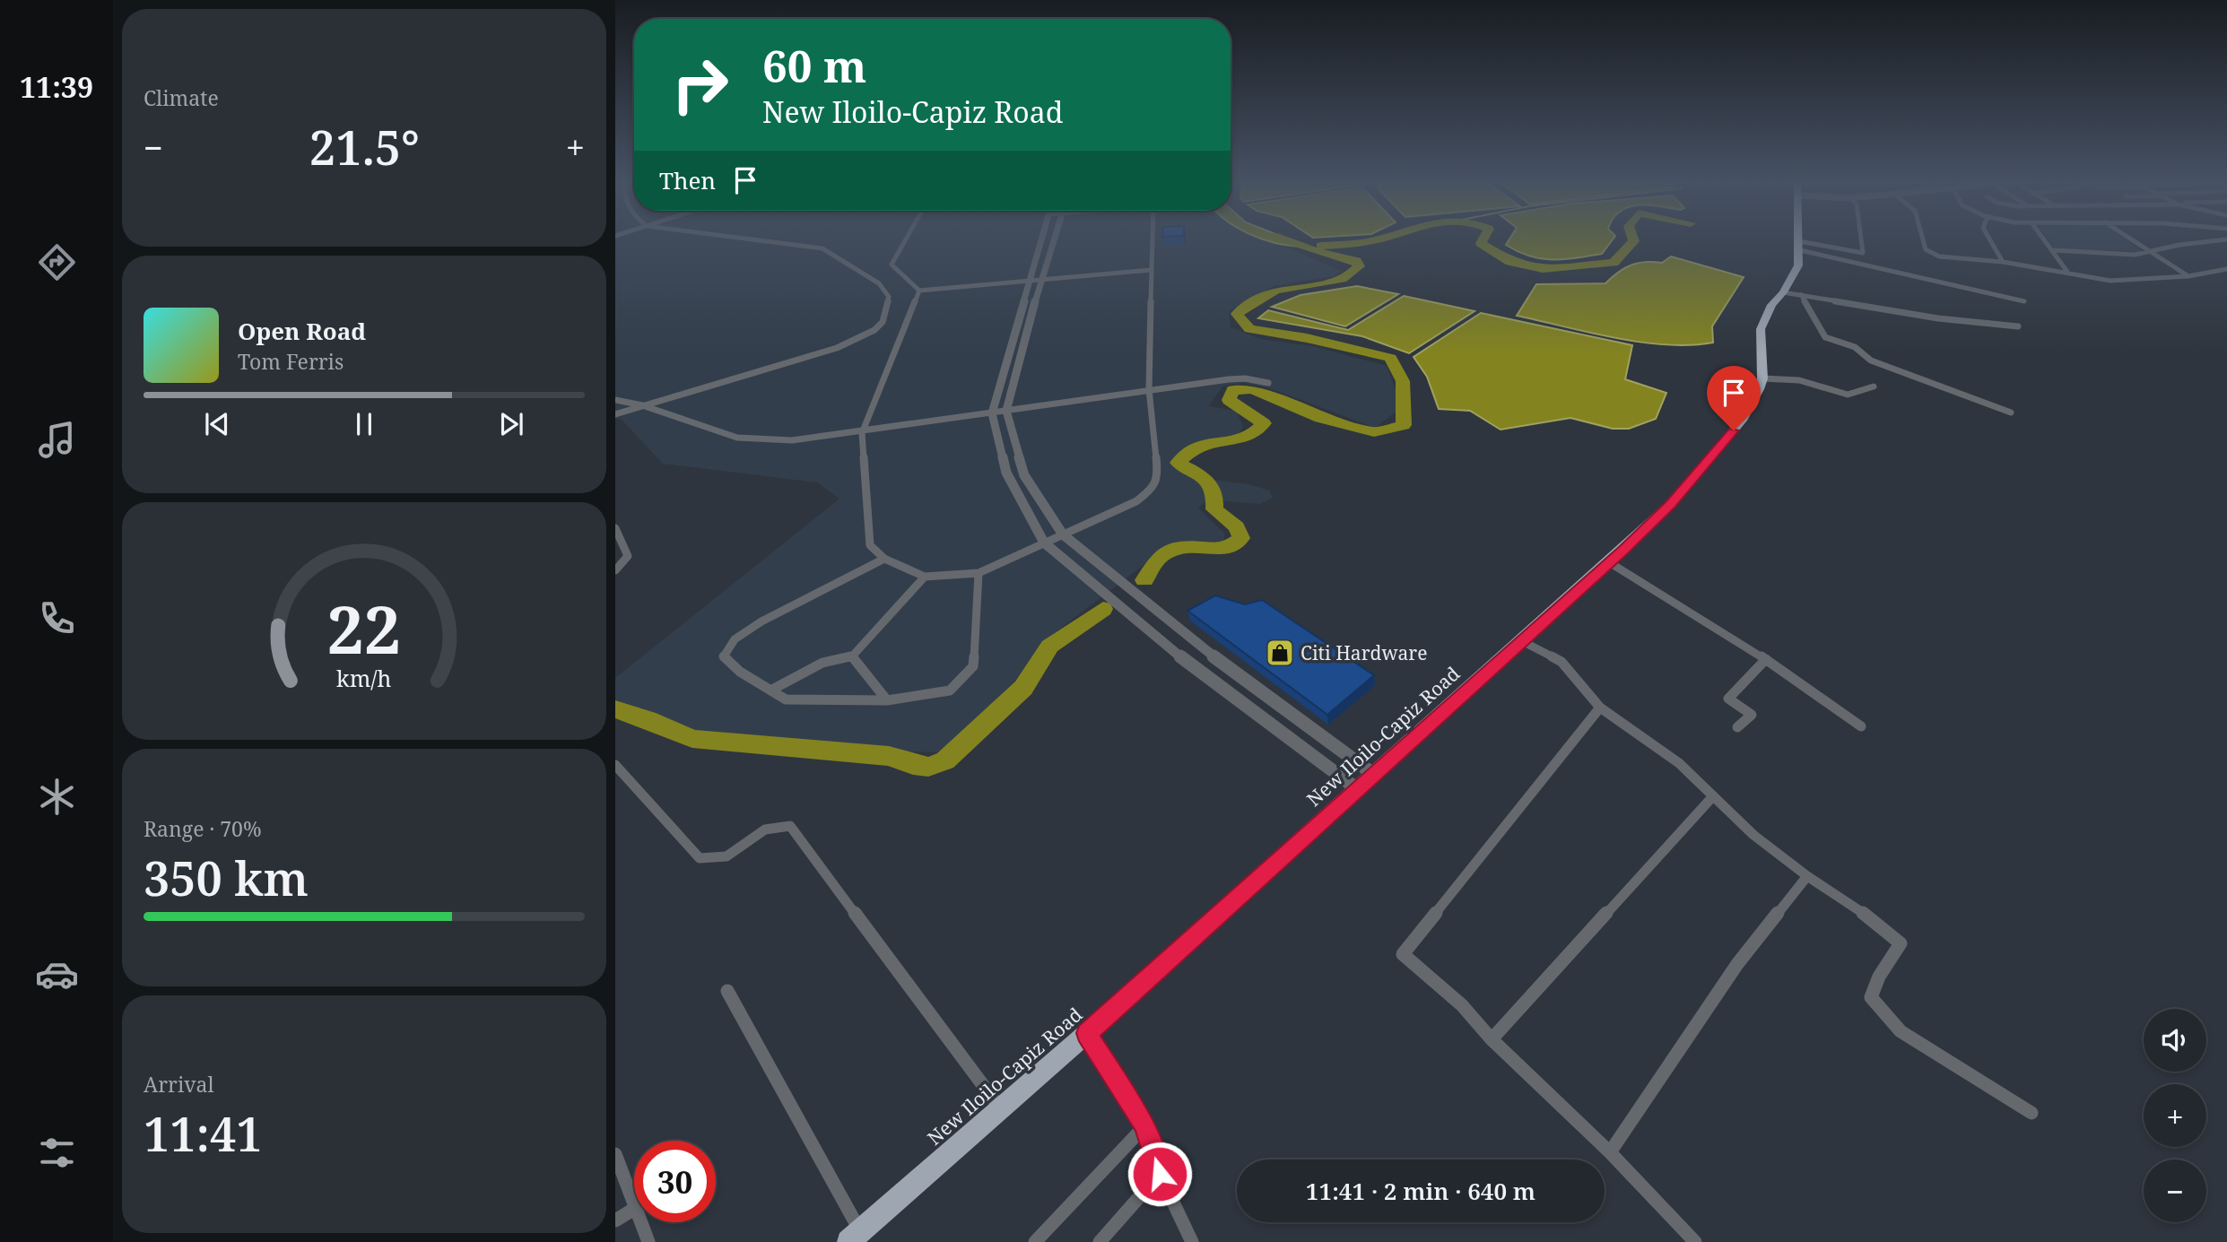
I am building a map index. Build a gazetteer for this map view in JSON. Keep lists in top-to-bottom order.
{
  "streets": {
    "highway": ["New Iloilo-Capiz Road"]
  },
  "places": {
    "shop": ["Citi Hardware"]
  },
  "page": {
    "tabs": "11:39",
    "tile": [
      "Climate",
      ["Range · 70%", "350 km"],
      ["Arrival", "11:41"]
    ],
    "turn": ["60 m", "New Iloilo-Capiz Road"],
    "heat": ["−", "21.5°", "+"],
    "then": "Then",
    "song": ["Open Road", "Tom Ferris"],
    "map_buttons": ["+", "−"],
    "limit": "30",
    "trip": "11:41 · 2 min · 640 m",
    "gauge": ["22", "km/h"]
  }
}
